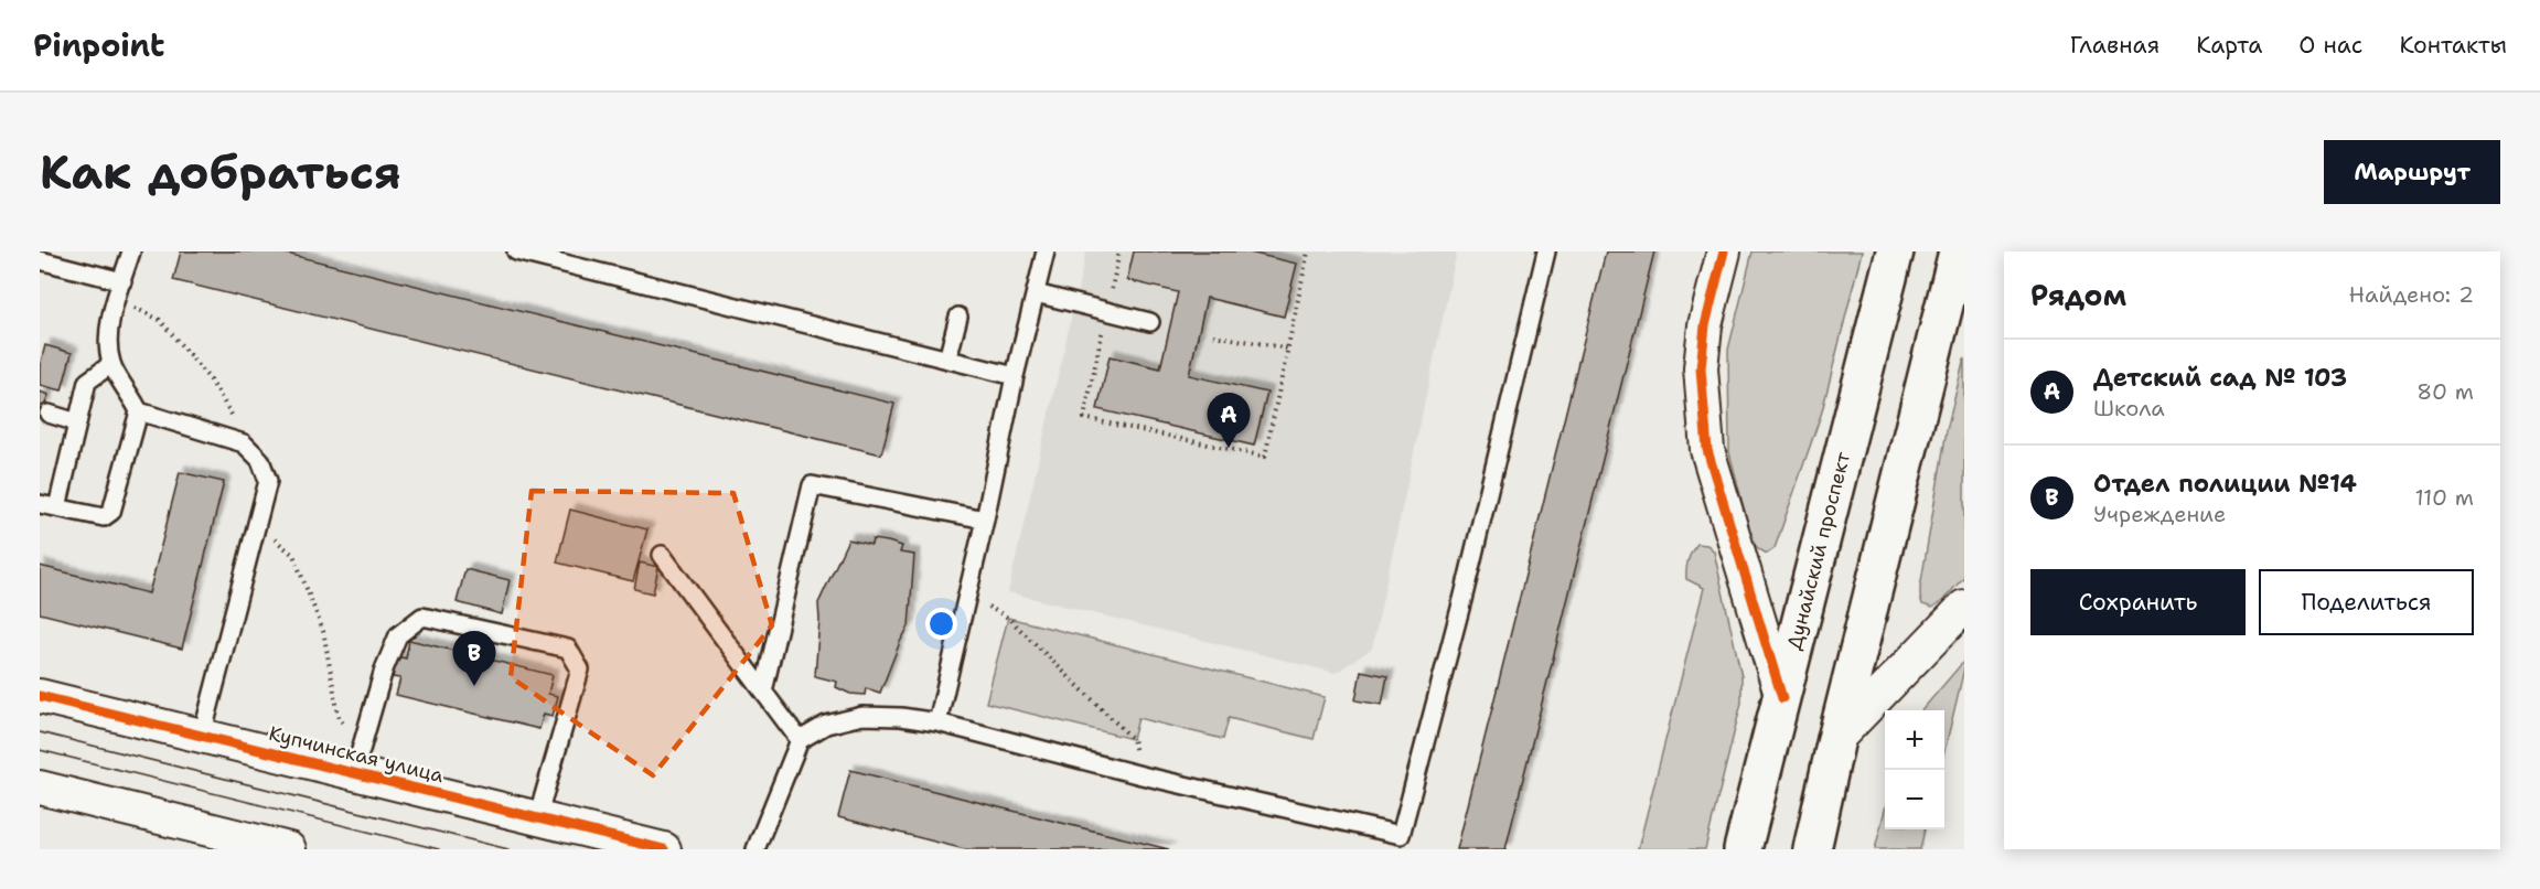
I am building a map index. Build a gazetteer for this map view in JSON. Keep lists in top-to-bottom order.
{
  "streets": {
    "main road": ["Дунайский проспект"],
    "street": ["Купчинская улица"]
  },
  "page": {
    "header": "Pinpoint",
    "nav": [
      "Главная",
      "Карта",
      "О нас",
      "Контакты"
    ],
    "buttons": [
      "Маршрут",
      ["Сохранить", "Поделиться"]
    ],
    "title": "Как добраться",
    "heading": ["Рядом", "Найдено: 2"],
    "list": [
      {
        "mark": "A",
        "name": "Детский сад № 103",
        "note": "Школа",
        "value": "80 m"
      },
      {
        "mark": "B",
        "name": "Отдел полиции №14",
        "note": "Учреждение",
        "value": "110 m"
      }
    ],
    "pins": ["A", "B"],
    "map_buttons": ["+", "−"]
  }
}
